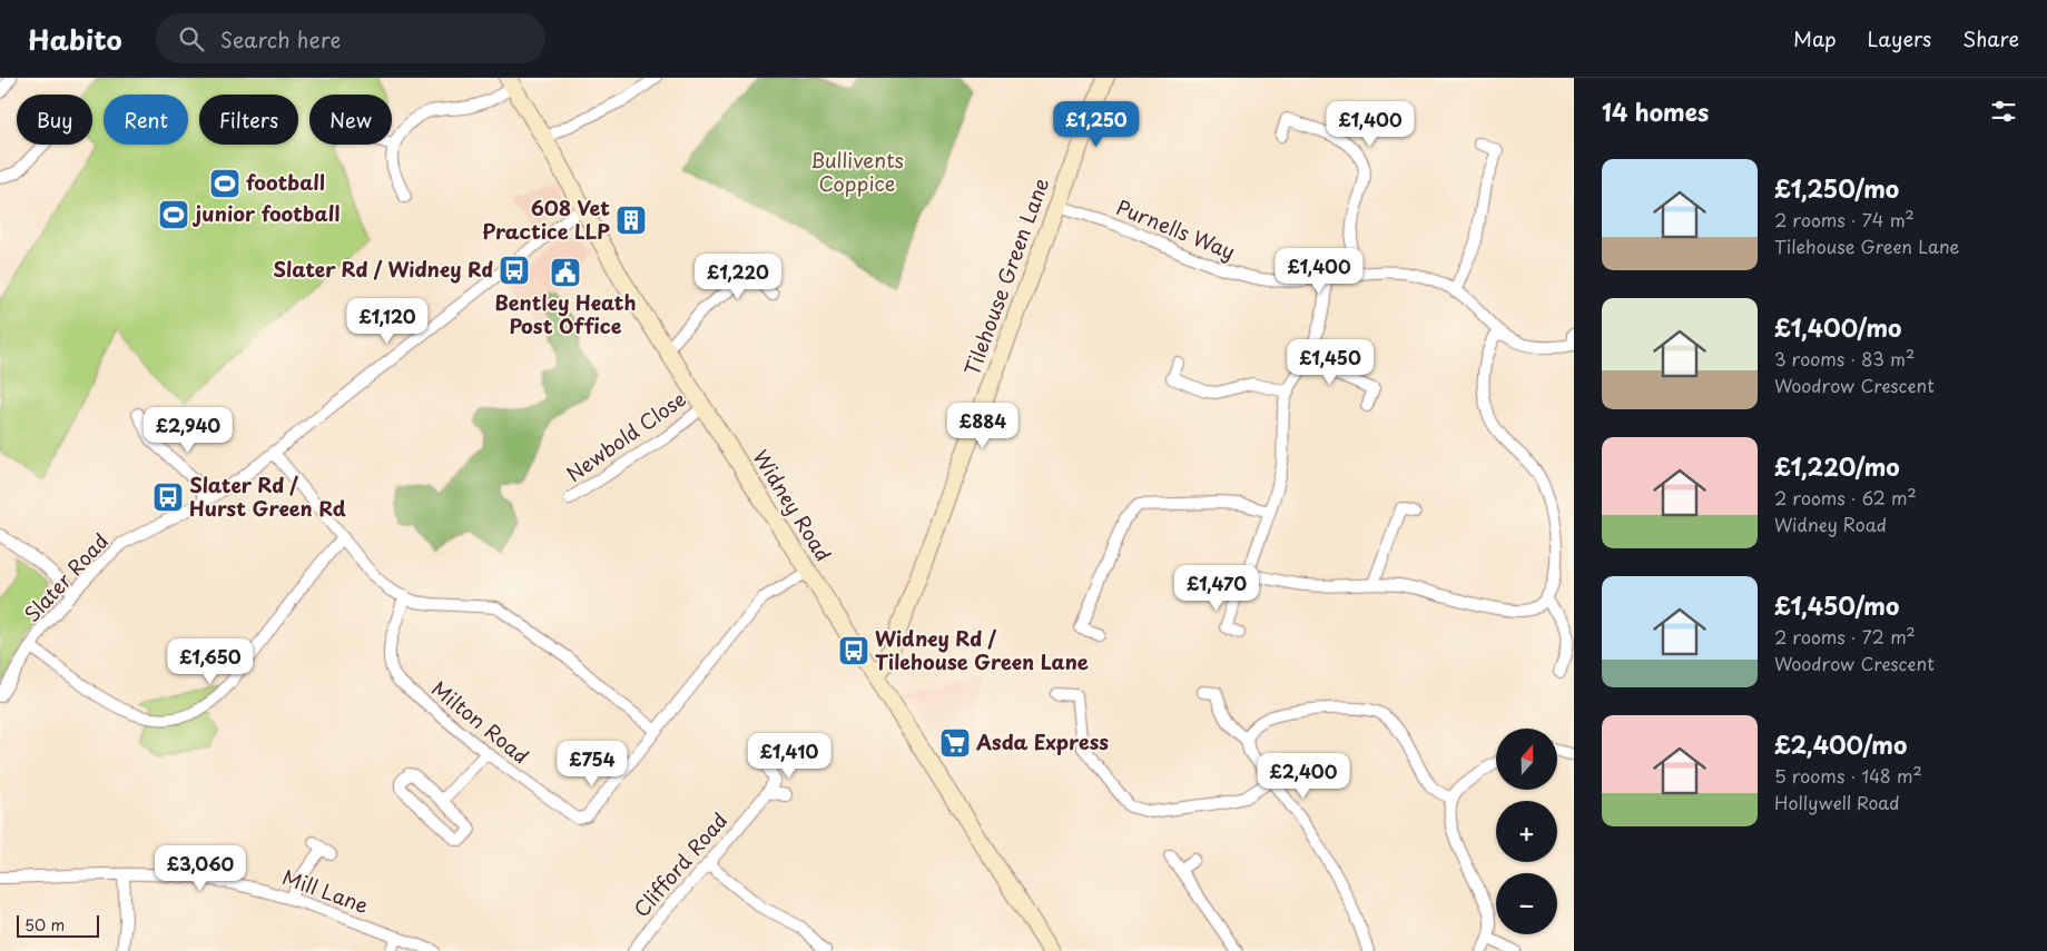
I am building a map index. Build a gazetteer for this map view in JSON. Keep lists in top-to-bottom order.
{
  "streets": {
    "street": [
      "Purnells Way",
      "Tilehouse Green Lane",
      "Newbold Close",
      "Widney Road",
      "Slater Road",
      "Milton Road",
      "Clifford Road",
      "Mill Lane"
    ]
  },
  "crossings": [
    ["Purnells Way", "Tilehouse Green Lane"],
    ["Tilehouse Green Lane", "Widney Road"],
    ["Newbold Close", "Widney Road"],
    ["Widney Road", "Slater Road"],
    ["Widney Road", "Milton Road"]
  ],
  "parks": ["Bullivents Coppice"],
  "places": {
    "sports": ["football", "junior football"],
    "building": ["608 Vet Practice LLP"],
    "bus stop": ["Slater Rd / Widney Rd", "Slater Rd / Hurst Green Rd", "Widney Rd / Tilehouse Green Lane"],
    "public building": ["Bentley Heath Post Office"],
    "supermarket": ["Asda Express"]
  },
  "scale_bar": "50 m",
  "north": "top",
  "page": {
    "header": "Habito",
    "search": "Search here",
    "nav": ["Map", "Layers", "Share"],
    "heading": "14 homes",
    "chip": [
      "Buy",
      "Rent",
      "Filters",
      "New"
    ],
    "price": [
      "£1,250",
      "£1,400",
      "£1,400",
      "£1,220",
      "£1,120",
      "£1,450",
      "£884",
      "£2,940",
      "£1,470",
      "£1,650",
      "£1,410",
      "£754",
      "£2,400",
      "£3,060"
    ],
    "list": [
      {
        "name": "£1,250/mo",
        "note": "2 rooms · 74 m² · Tilehouse Green Lane"
      },
      {
        "name": "£1,400/mo",
        "note": "3 rooms · 83 m² · Woodrow Crescent"
      },
      {
        "name": "£1,220/mo",
        "note": "2 rooms · 62 m² · Widney Road"
      },
      {
        "name": "£1,450/mo",
        "note": "2 rooms · 72 m² · Woodrow Crescent"
      },
      {
        "name": "£2,400/mo",
        "note": "5 rooms · 148 m² · Hollywell Road"
      }
    ],
    "map_buttons": ["+", "−"],
    "scale": "50 m"
  }
}
